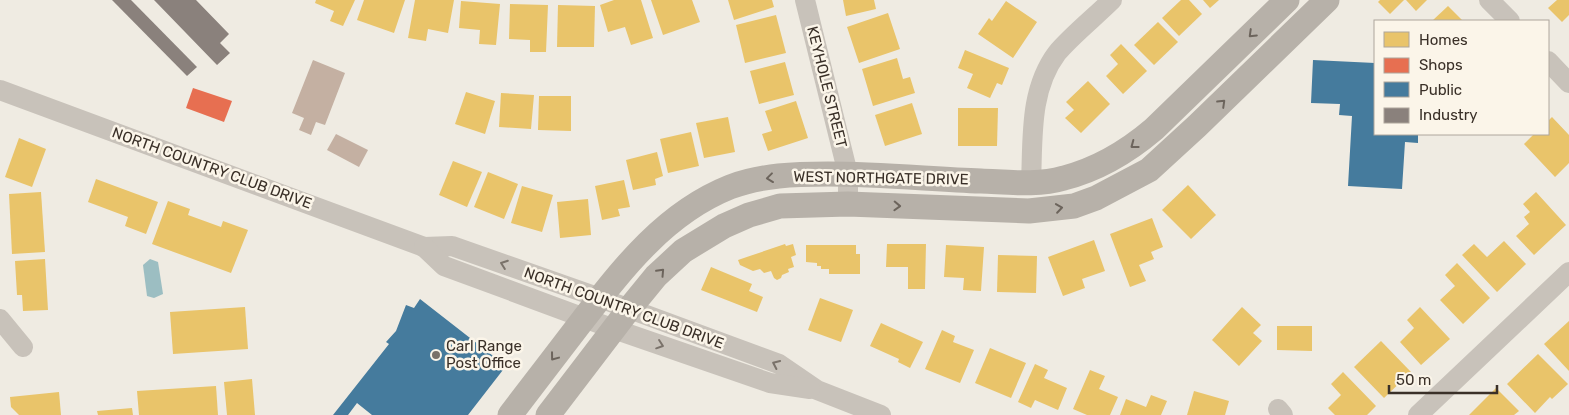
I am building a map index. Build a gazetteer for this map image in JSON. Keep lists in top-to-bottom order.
{
  "streets": {
    "main road": ["WEST NORTHGATE DRIVE"],
    "street": ["KEYHOLE STREET", "NORTH COUNTRY CLUB DRIVE"]
  },
  "crossings": [
    ["KEYHOLE STREET", "WEST NORTHGATE DRIVE"],
    ["NORTH COUNTRY CLUB DRIVE", "WEST NORTHGATE DRIVE"]
  ],
  "places": ["Carl Range Post Office"],
  "legend": [
    "Homes",
    "Shops",
    "Public",
    "Industry"
  ],
  "scale_bar": "50 m"
}
